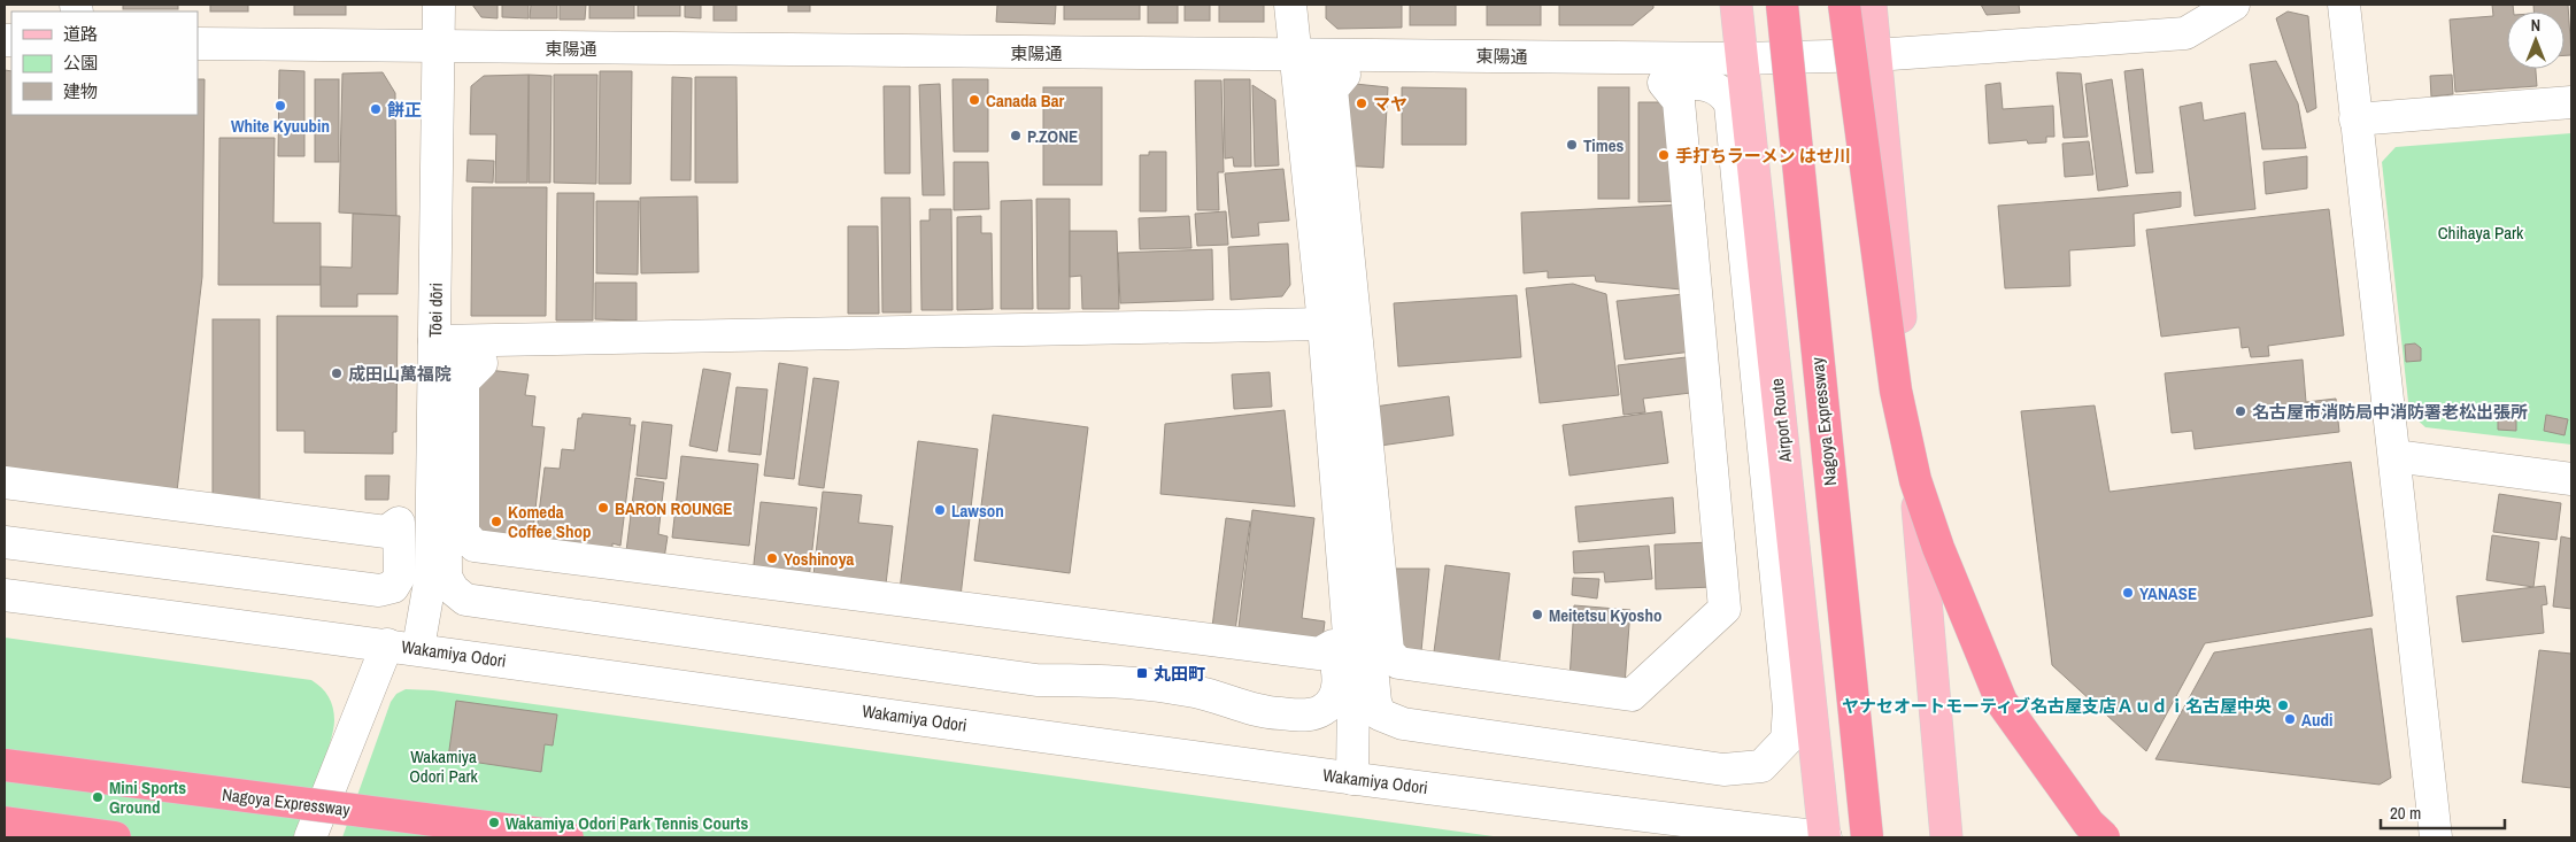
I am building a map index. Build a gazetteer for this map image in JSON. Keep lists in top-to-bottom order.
{
  "streets": {
    "highway": ["Nagoya Expressway"],
    "main road": ["Airport Route"],
    "street": ["東陽通", "Tōei dōri", "Wakamiya Odori"]
  },
  "crossings": [
    ["東陽通", "Tōei dōri"],
    ["東陽通", "Airport Route"],
    ["Tōei dōri", "Wakamiya Odori"],
    ["Airport Route", "Wakamiya Odori"]
  ],
  "parks": ["Chihaya Park", "Wakamiya Odori Park"],
  "places": {
    "other": [
      "Canada Bar",
      "マヤ",
      "White Kyuubin",
      "餅正",
      "P.ZONE",
      "Times",
      "手打ちラーメン はせ川",
      "成田山萬福院",
      "名古屋市消防局中消防署老松出張所",
      "BARON ROUNGE",
      "Lawson",
      "Komeda Coffee Shop",
      "Yoshinoya",
      "YANASE",
      "Meitetsu Kyosho",
      "ヤナセオートモーティブ名古屋支店Ａｕｄｉ名古屋中央",
      "Audi",
      "Mini Sports Ground",
      "Wakamiya Odori Park Tennis Courts"
    ],
    "transit": ["丸田町"]
  },
  "legend": ["道路", "公園", "建物"],
  "scale_bar": "20 m",
  "north": "top"
}
